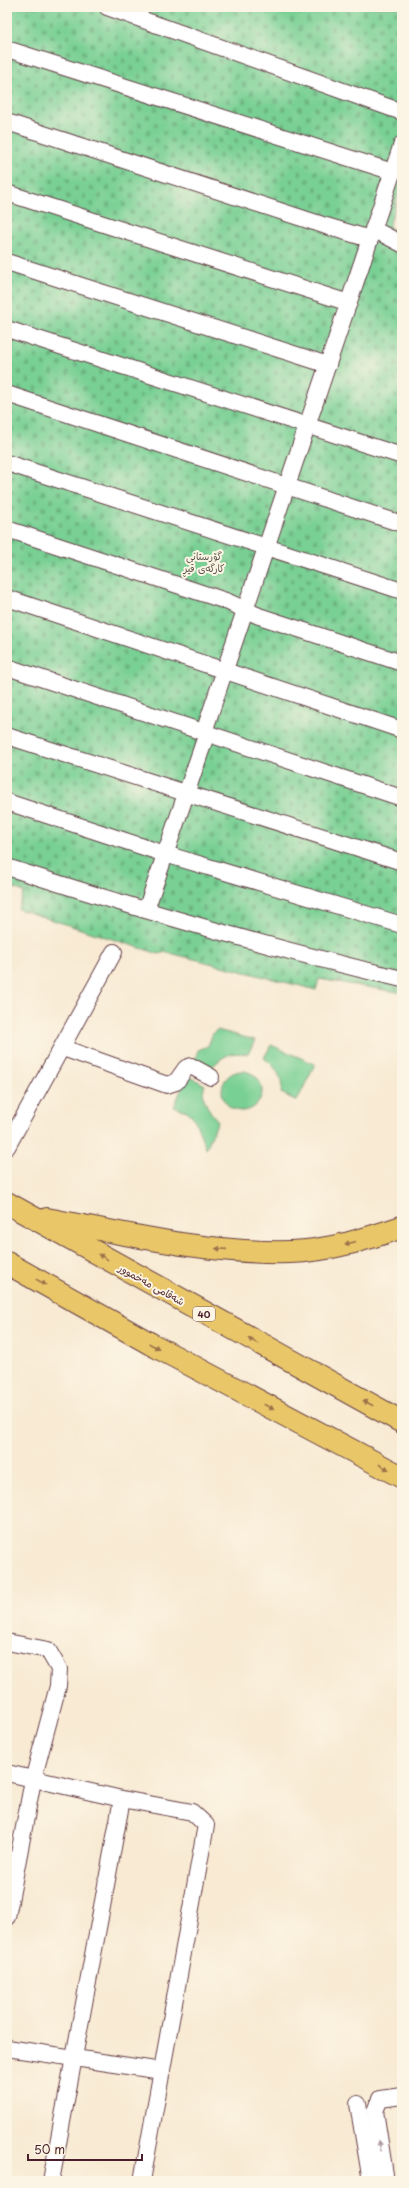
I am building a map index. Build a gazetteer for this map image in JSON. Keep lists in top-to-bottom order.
{
  "streets": {
    "highway": ["شەقامی مەخموور", "40"]
  },
  "parks": ["گۆڕستانی کارگەی قیڕ"],
  "scale_bar": "50 m"
}
